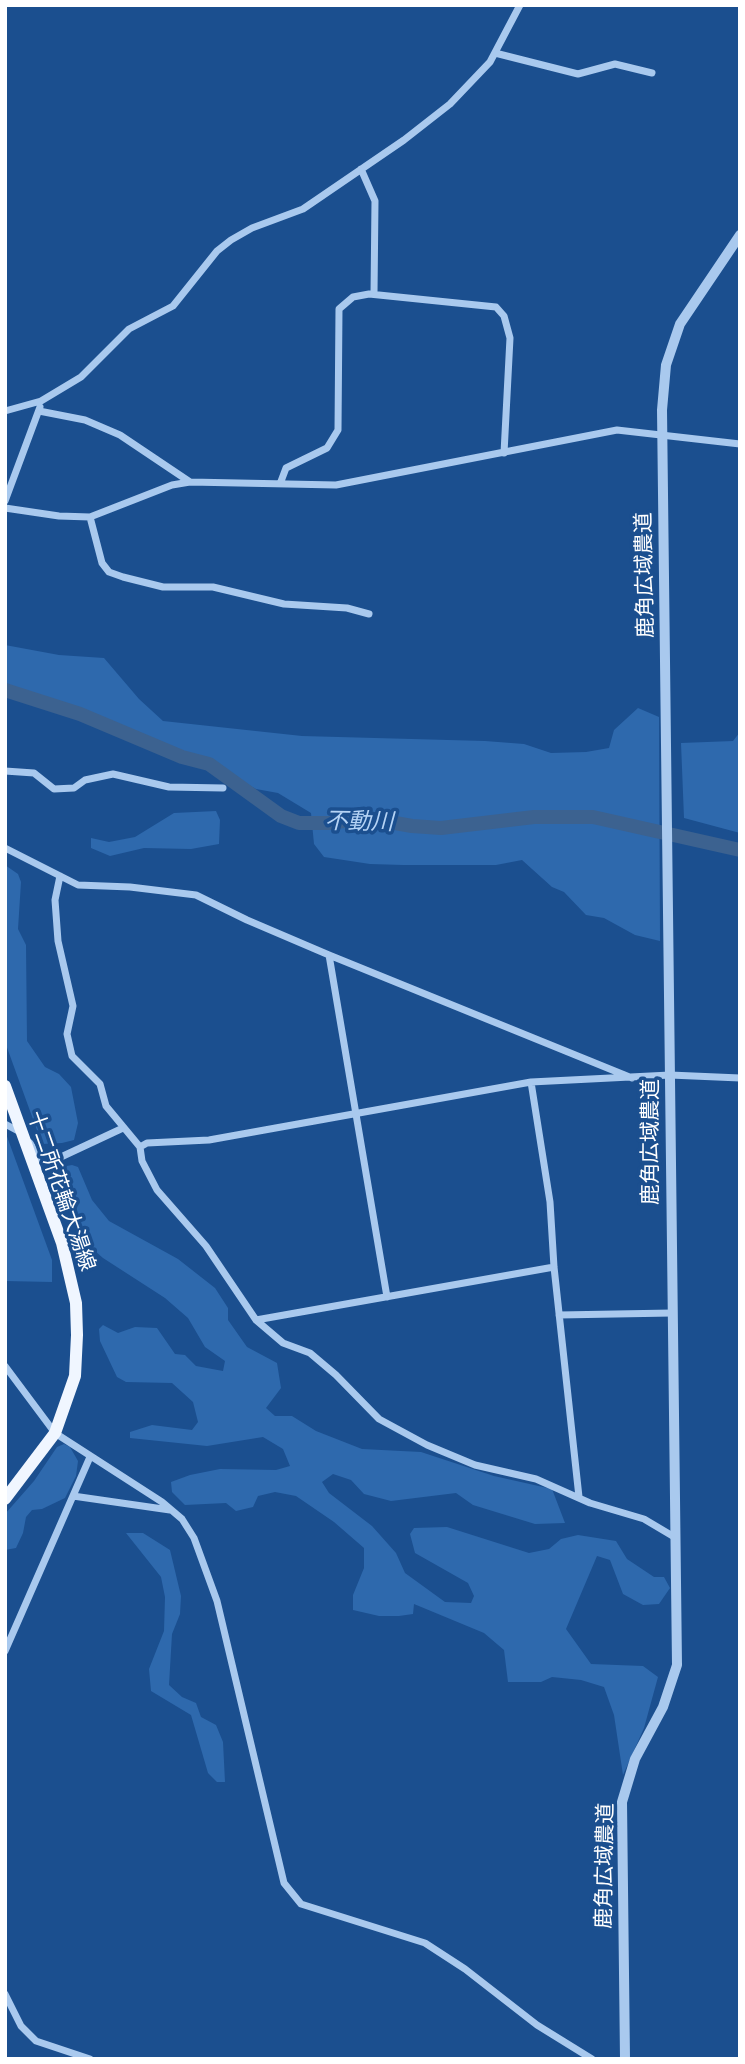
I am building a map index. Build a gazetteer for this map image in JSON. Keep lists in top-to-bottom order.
{
  "streets": {
    "main road": ["十二所花輪大湯線"],
    "street": ["鹿角広域農道"]
  },
  "water": ["不動川"]
}
